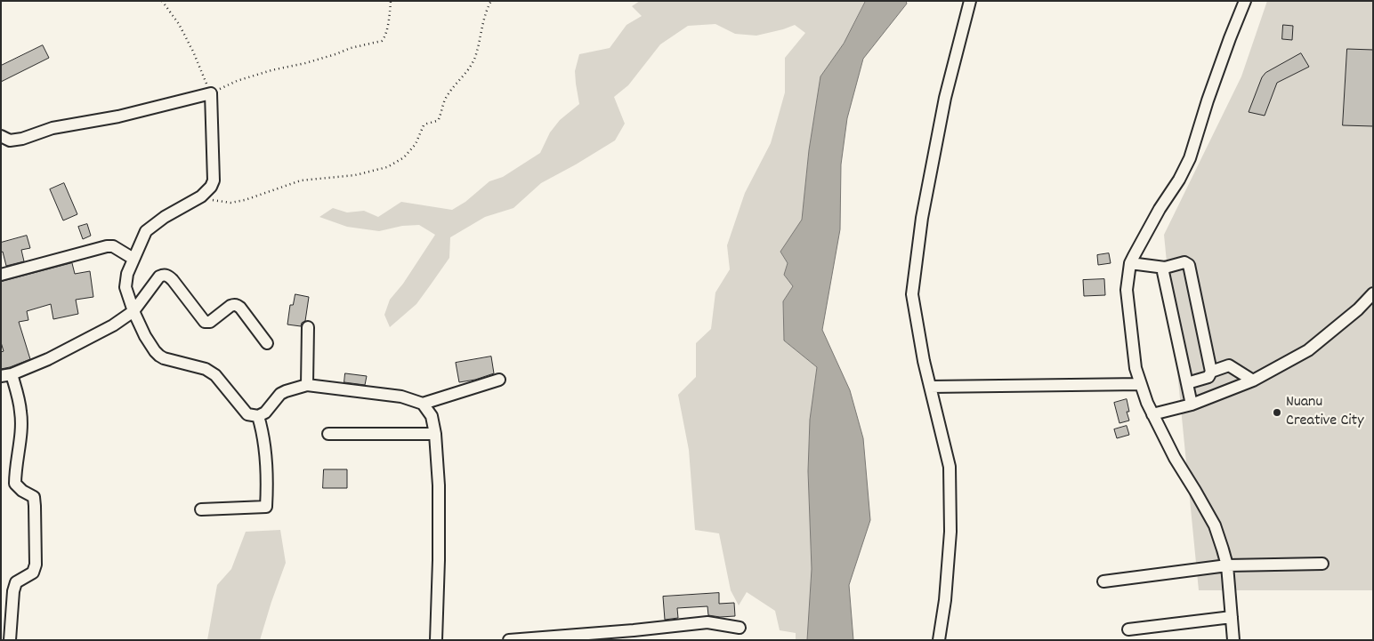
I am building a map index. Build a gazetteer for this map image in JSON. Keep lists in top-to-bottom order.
{
  "places": ["Nuanu Creative City"]
}
